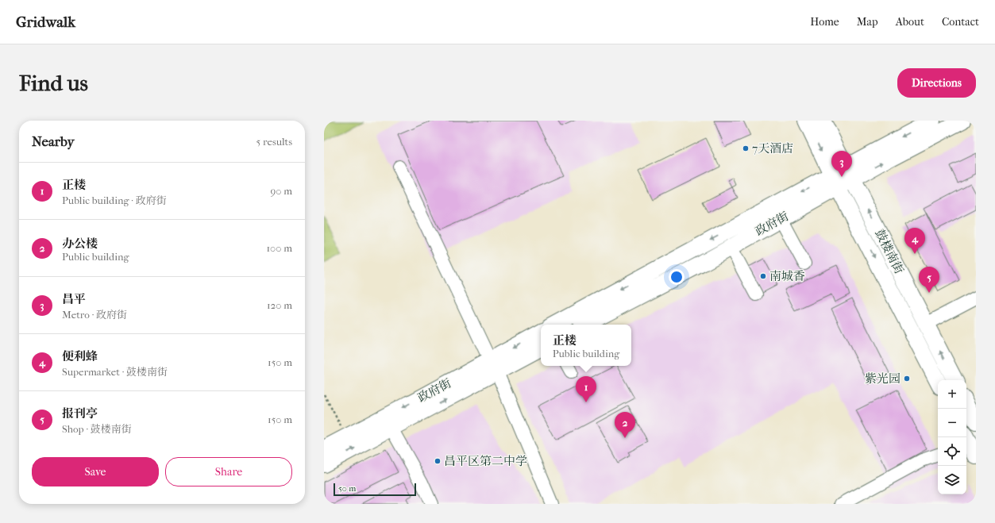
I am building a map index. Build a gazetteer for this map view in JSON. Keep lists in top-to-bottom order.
{
  "streets": {
    "main road": ["政府街", "鼓楼南街"]
  },
  "crossings": [
    ["政府街", "鼓楼南街"]
  ],
  "places": [
    "7天酒店",
    "南城香",
    "紫光园",
    "昌平区第二中学"
  ],
  "scale_bar": "50 m",
  "page": {
    "header": "Gridwalk",
    "nav": [
      "Home",
      "Map",
      "About",
      "Contact"
    ],
    "buttons": [
      "Directions",
      ["Save", "Share"]
    ],
    "title": "Find us",
    "heading": ["Nearby", "5 results"],
    "pins": [
      "3",
      "4",
      "5",
      "1",
      "2"
    ],
    "list": [
      {
        "mark": "1",
        "name": "正楼",
        "note": "Public building · 政府街",
        "value": "90 m"
      },
      {
        "mark": "2",
        "name": "办公楼",
        "note": "Public building",
        "value": "100 m"
      },
      {
        "mark": "3",
        "name": "昌平",
        "note": "Metro · 政府街",
        "value": "120 m"
      },
      {
        "mark": "4",
        "name": "便利蜂",
        "note": "Supermarket · 鼓楼南街",
        "value": "150 m"
      },
      {
        "mark": "5",
        "name": "报刊亭",
        "note": "Shop · 鼓楼南街",
        "value": "150 m"
      }
    ],
    "popup": ["正楼", "Public building"],
    "map_buttons": ["+", "−"],
    "scale": "50 m"
  }
}
